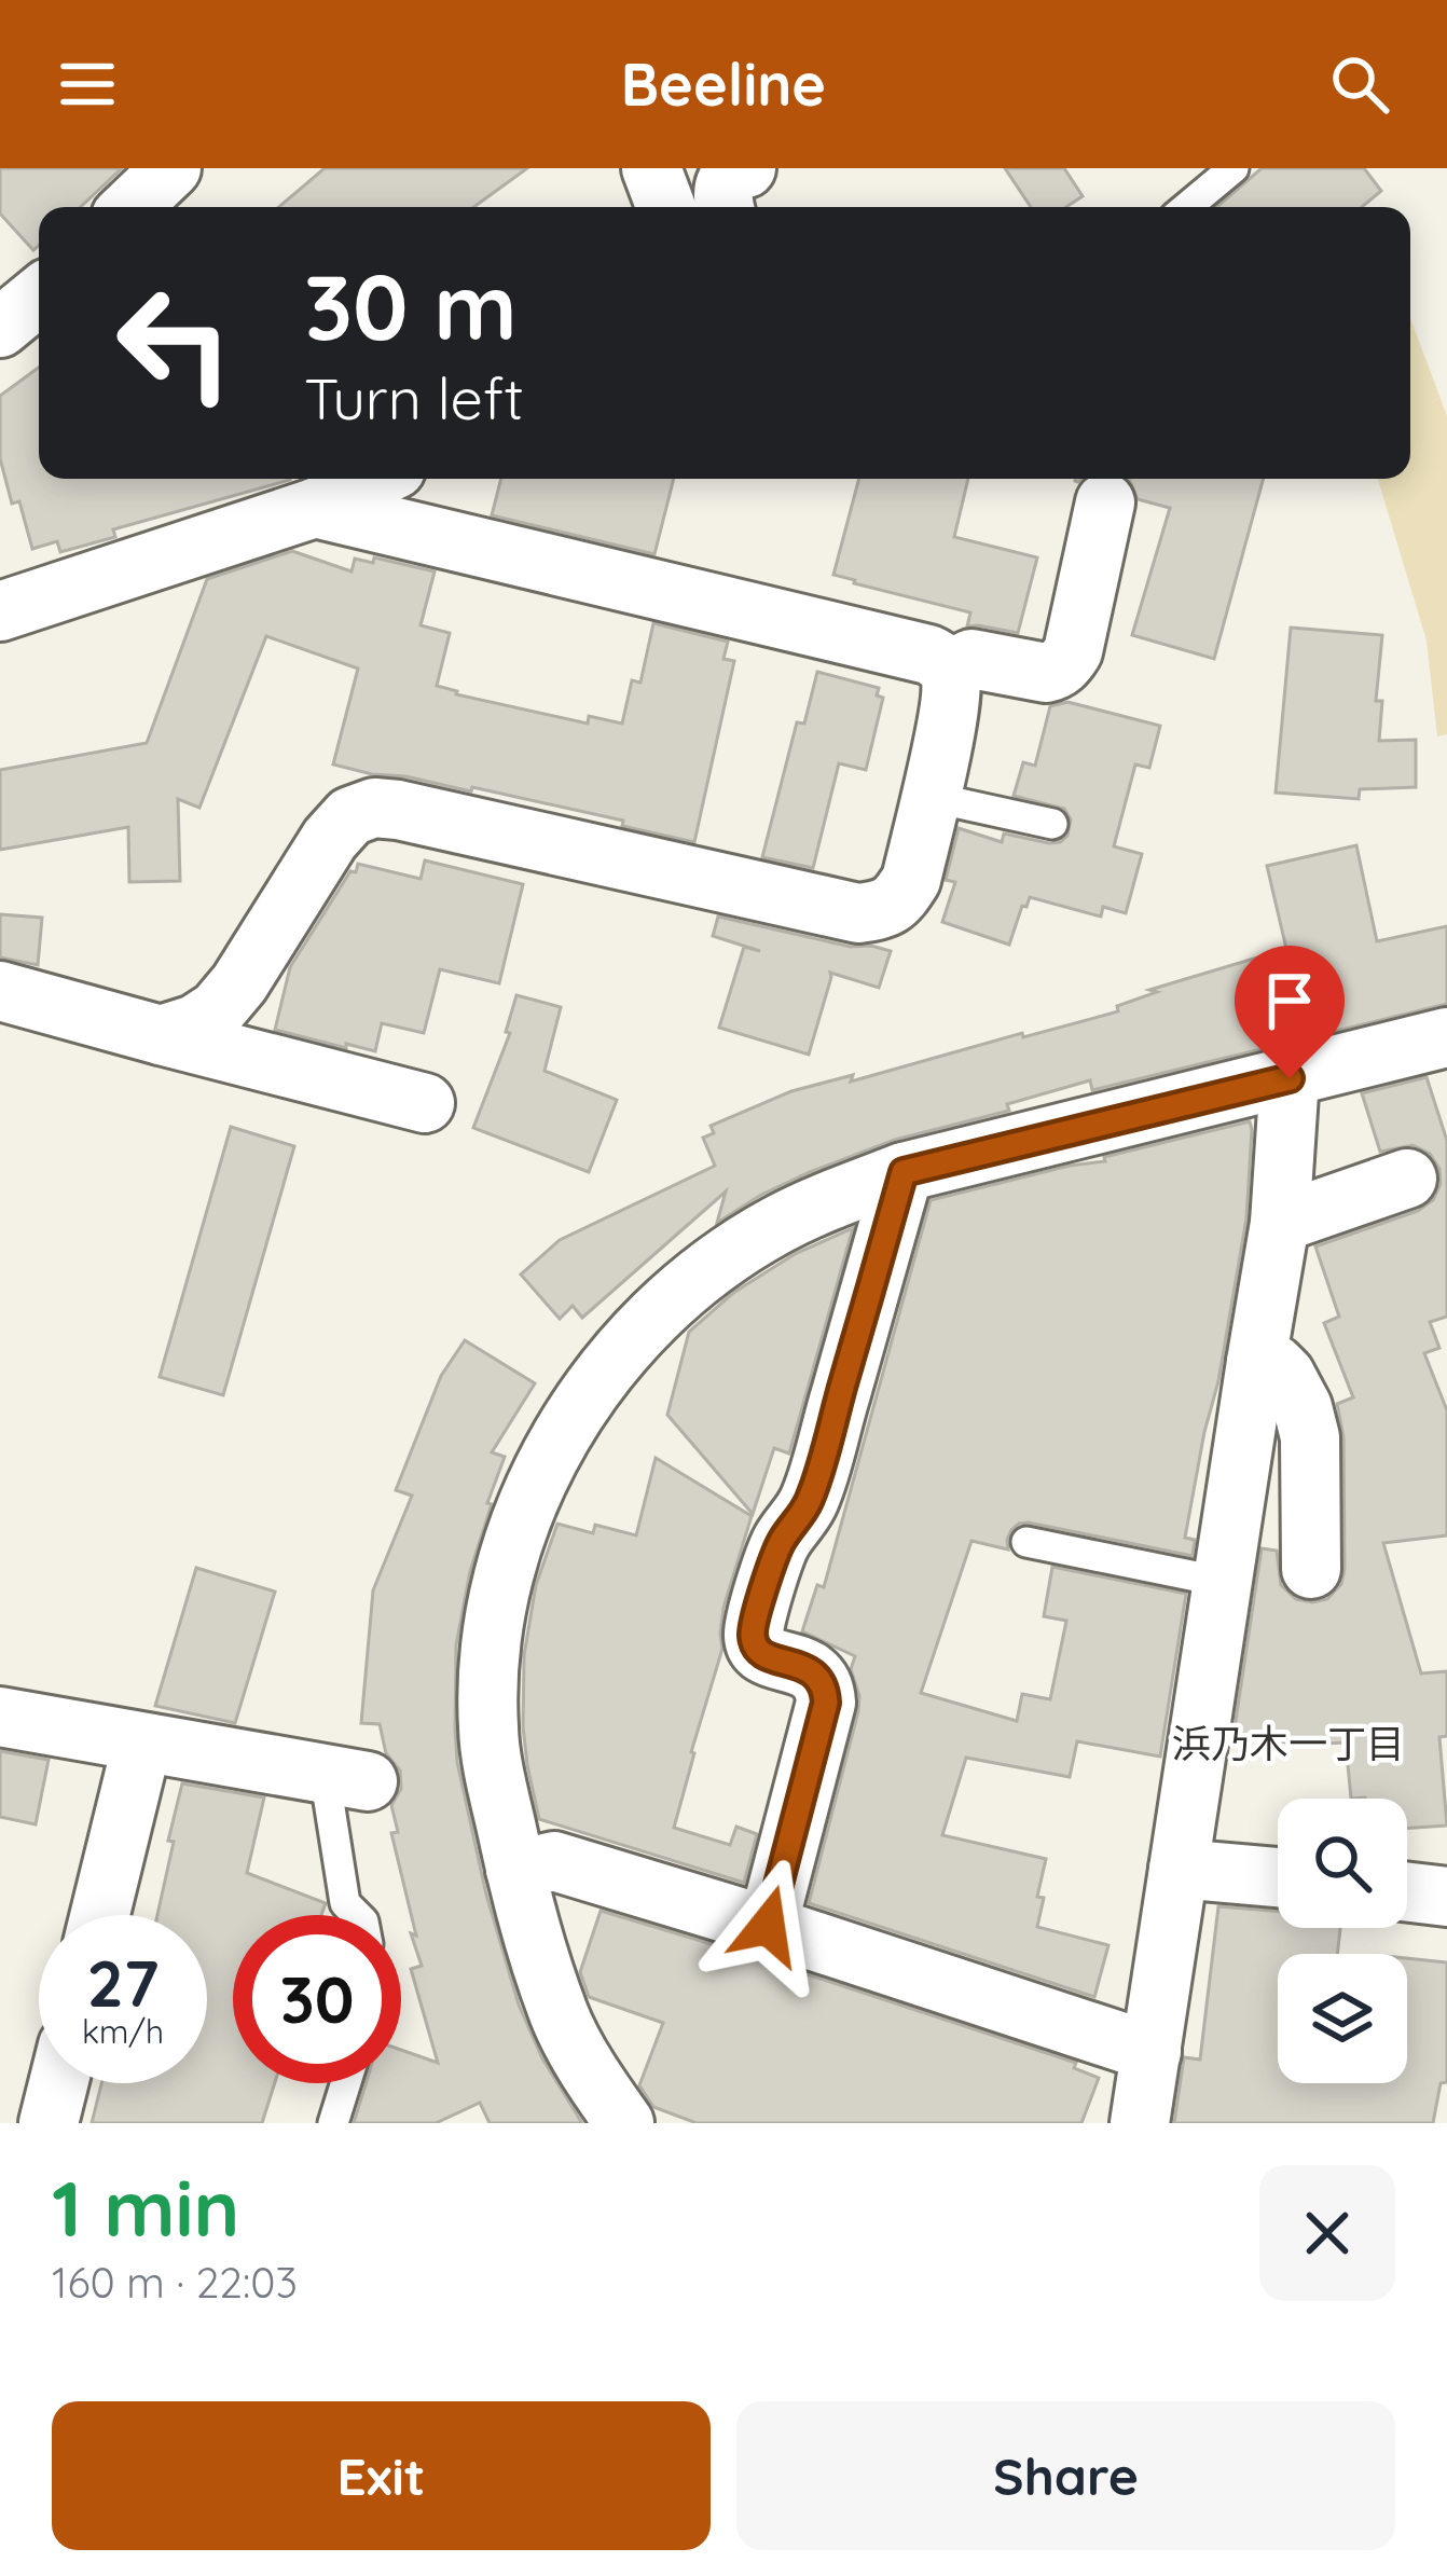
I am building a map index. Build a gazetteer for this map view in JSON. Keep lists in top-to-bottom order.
{
  "districts": ["浜乃木一丁目"],
  "page": {
    "header": "Beeline",
    "turn": ["30 m", "Turn left"],
    "speed": "27 km/h",
    "limit": "30",
    "heading": ["1 min", "160 m · 22:03"],
    "buttons": ["Exit", "Share"]
  }
}
